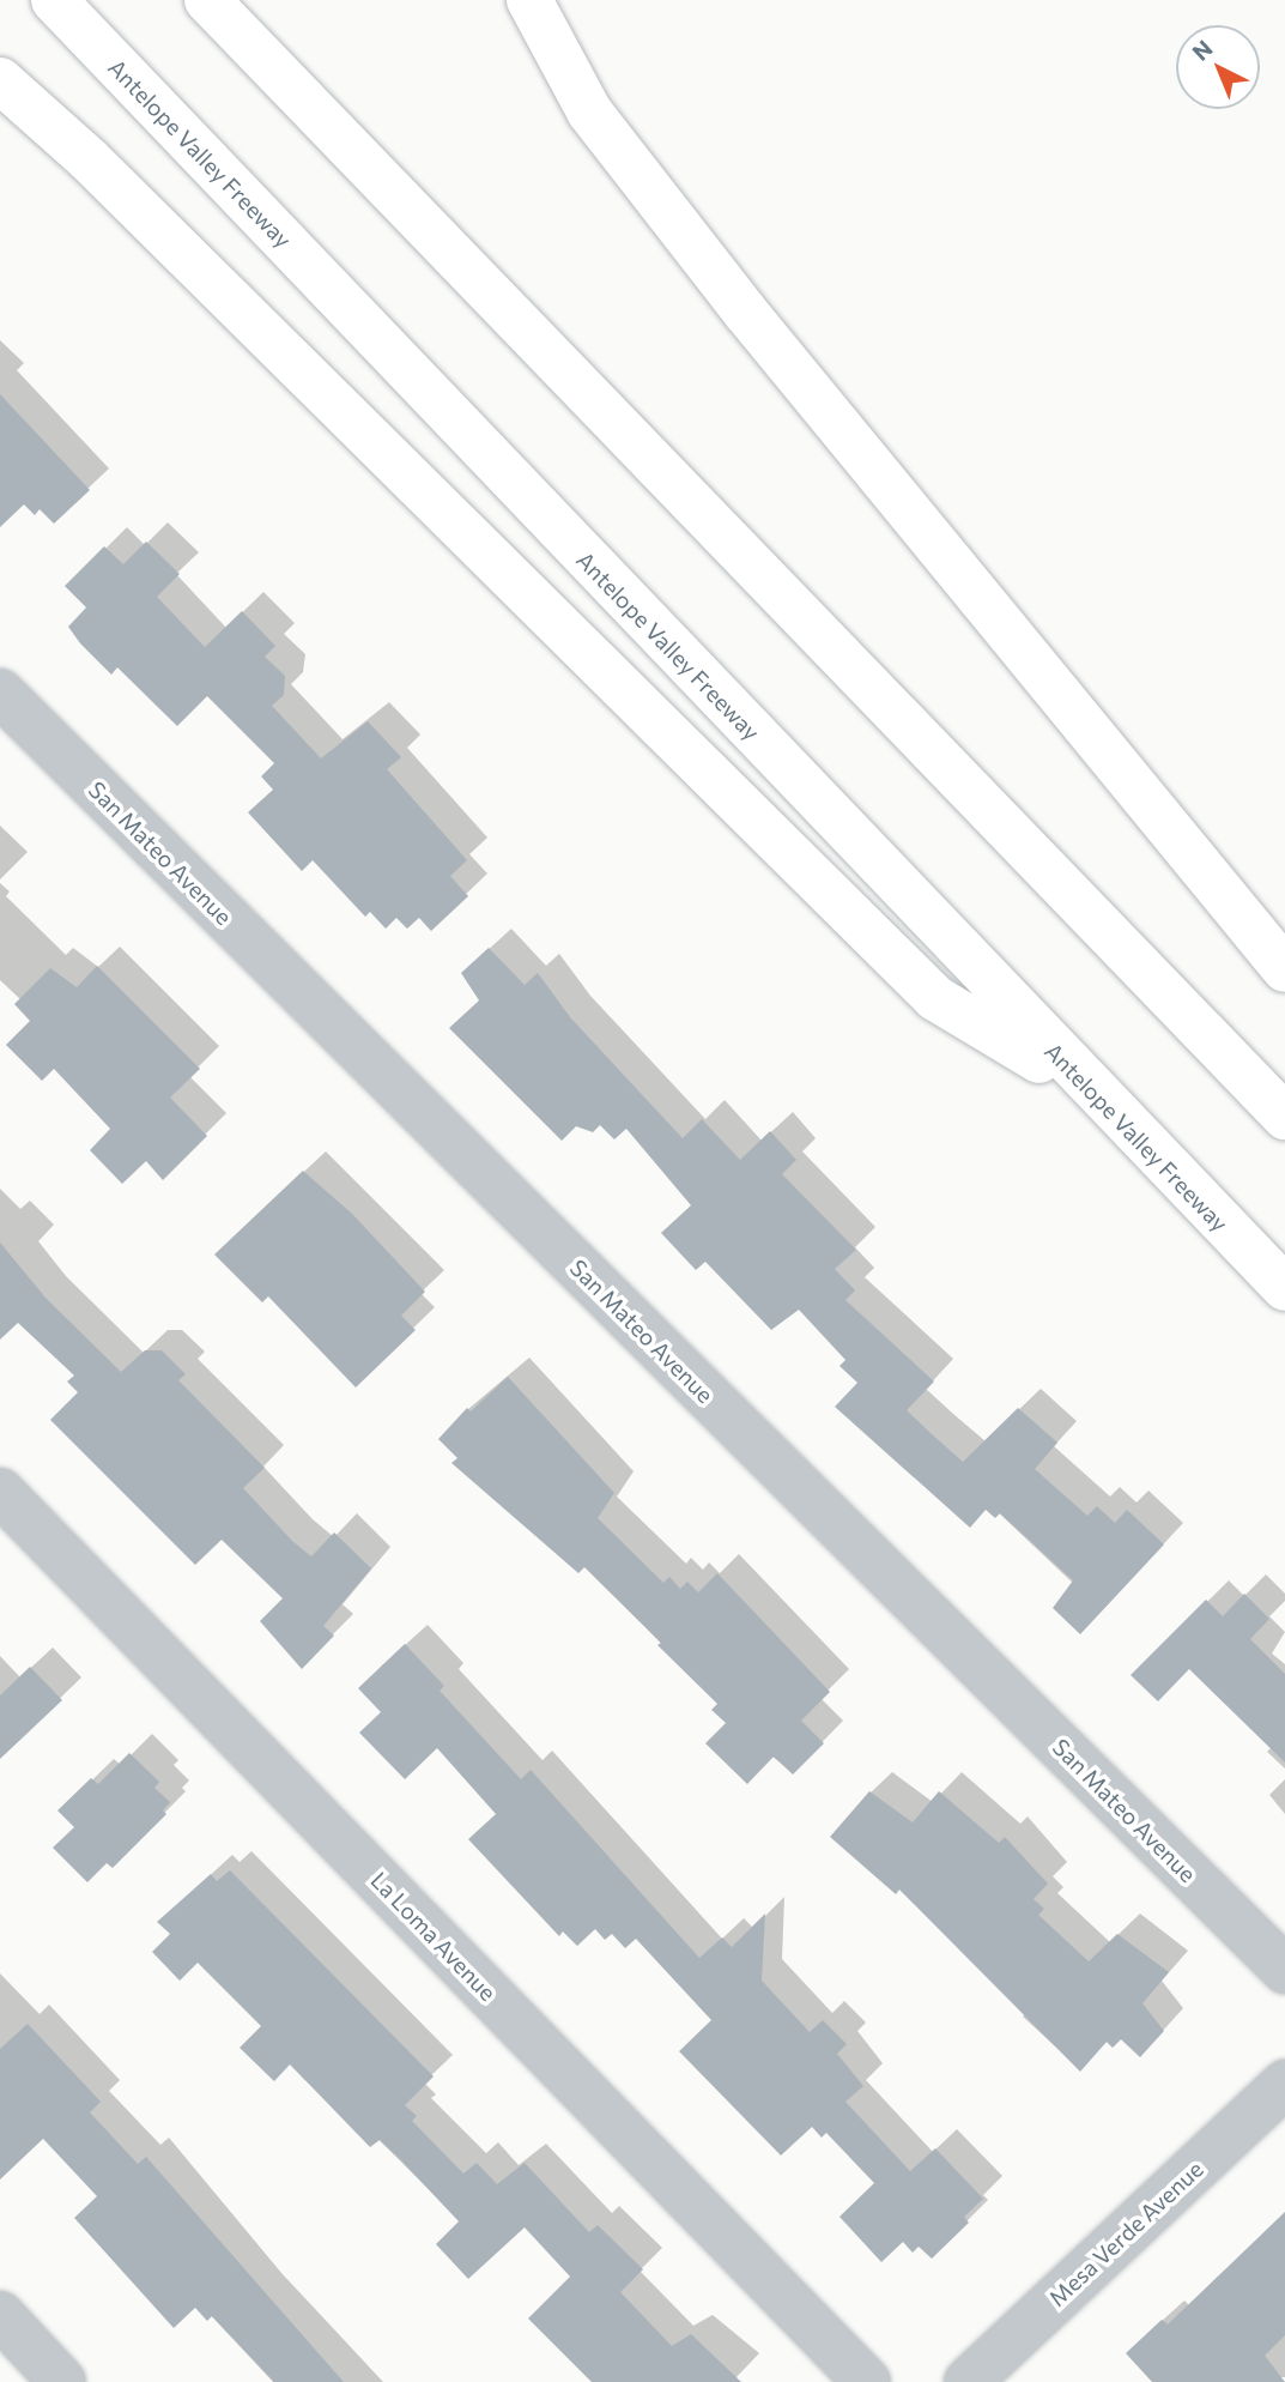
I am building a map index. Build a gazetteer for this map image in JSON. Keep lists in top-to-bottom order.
{
  "streets": {
    "highway": ["Antelope Valley Freeway"],
    "street": ["San Mateo Avenue", "La Loma Avenue", "Mesa Verde Avenue"]
  },
  "north": "top left"
}
